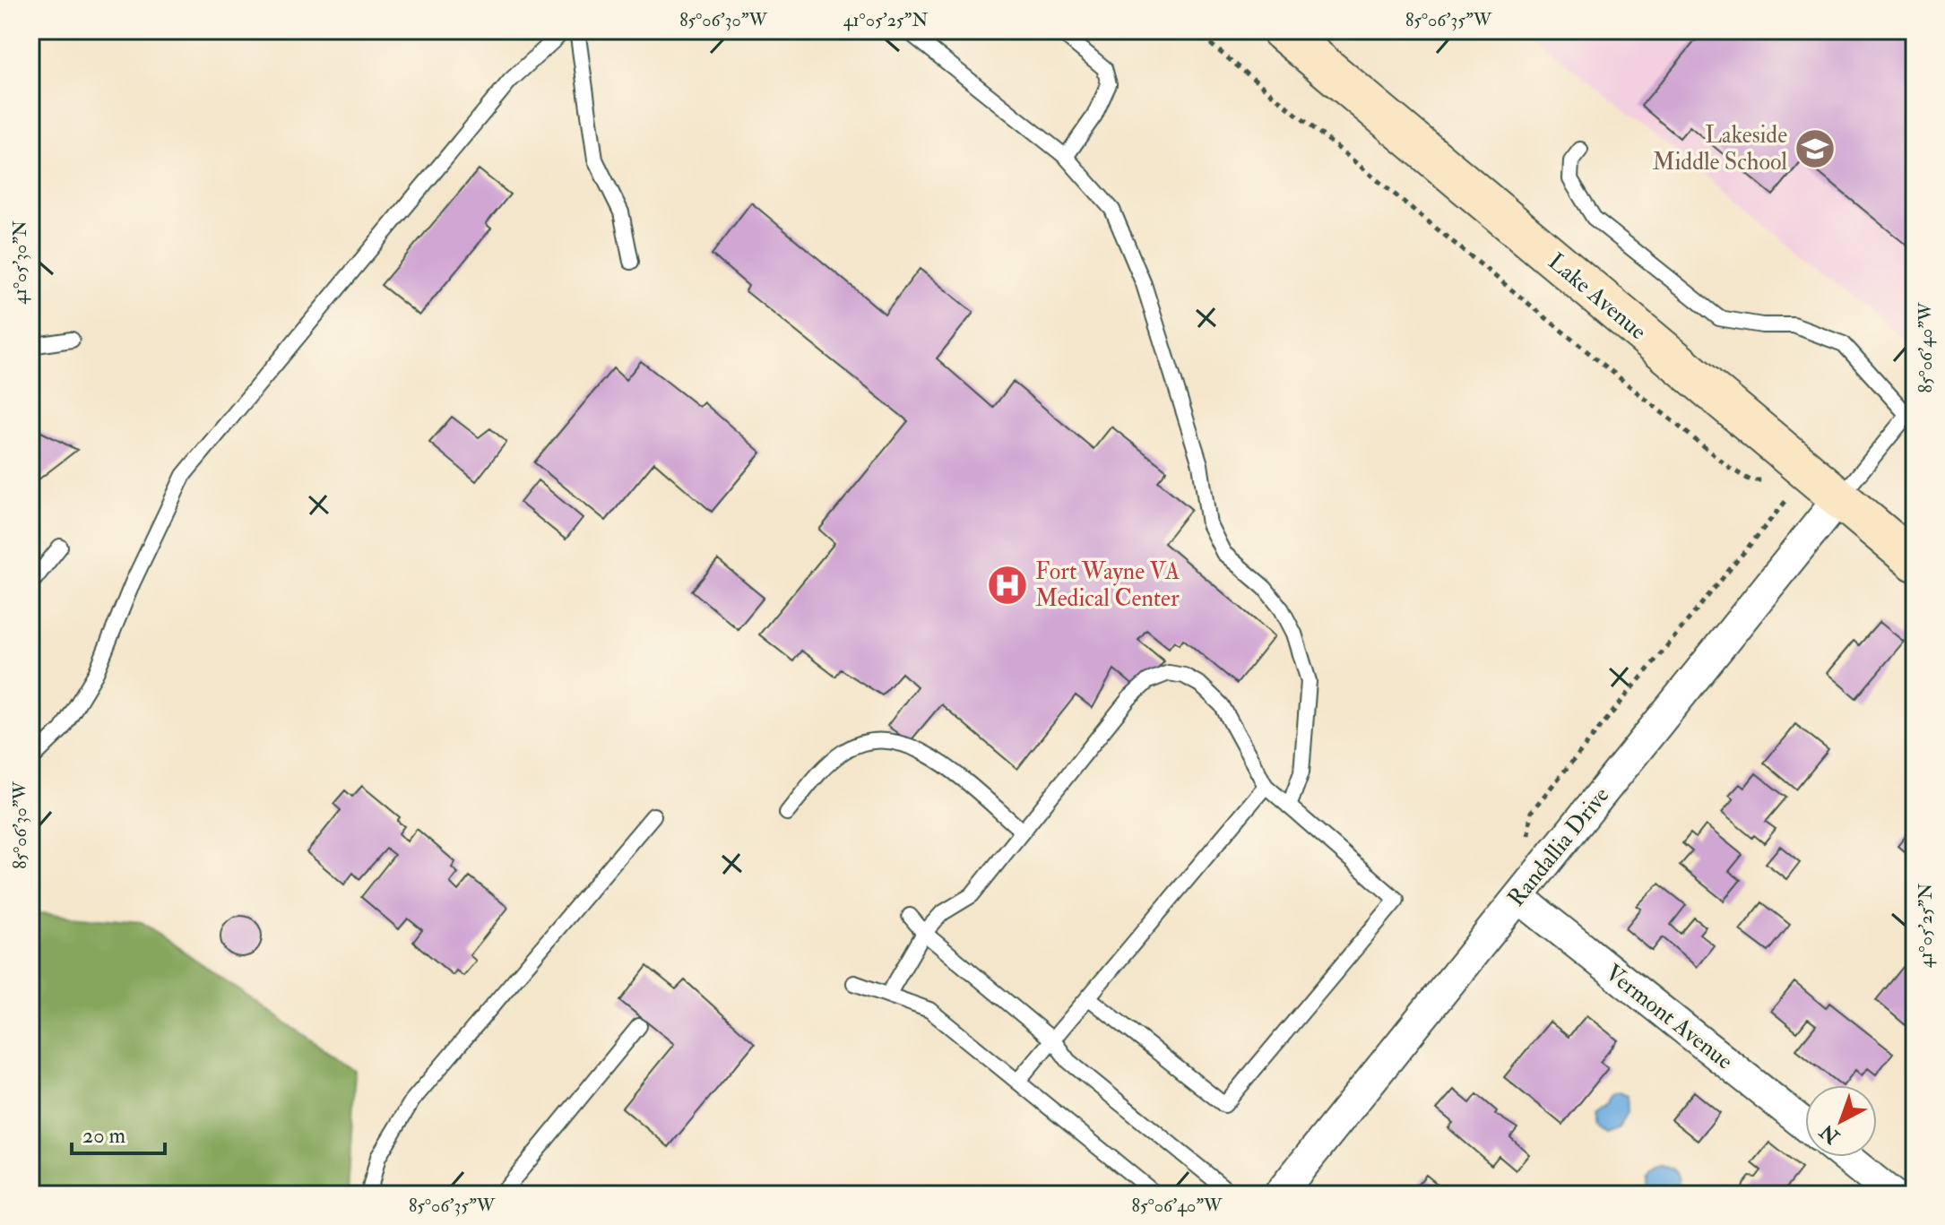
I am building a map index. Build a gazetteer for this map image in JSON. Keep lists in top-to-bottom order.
{
  "streets": {
    "main road": ["Lake Avenue"],
    "street": ["Randallia Drive", "Vermont Avenue"]
  },
  "crossings": [
    ["Lake Avenue", "Randallia Drive"],
    ["Randallia Drive", "Vermont Avenue"]
  ],
  "places": {
    "school or university": ["Lakeside Middle School"],
    "hospital": ["Fort Wayne VA Medical Center"]
  },
  "scale_bar": "20 m",
  "north": "bottom left",
  "coordinates": [
    "85°06'30\"W",
    "41°05'25\"N",
    "85°06'35\"W",
    "41°05'30\"N",
    "85°06'40\"W"
  ]
}
